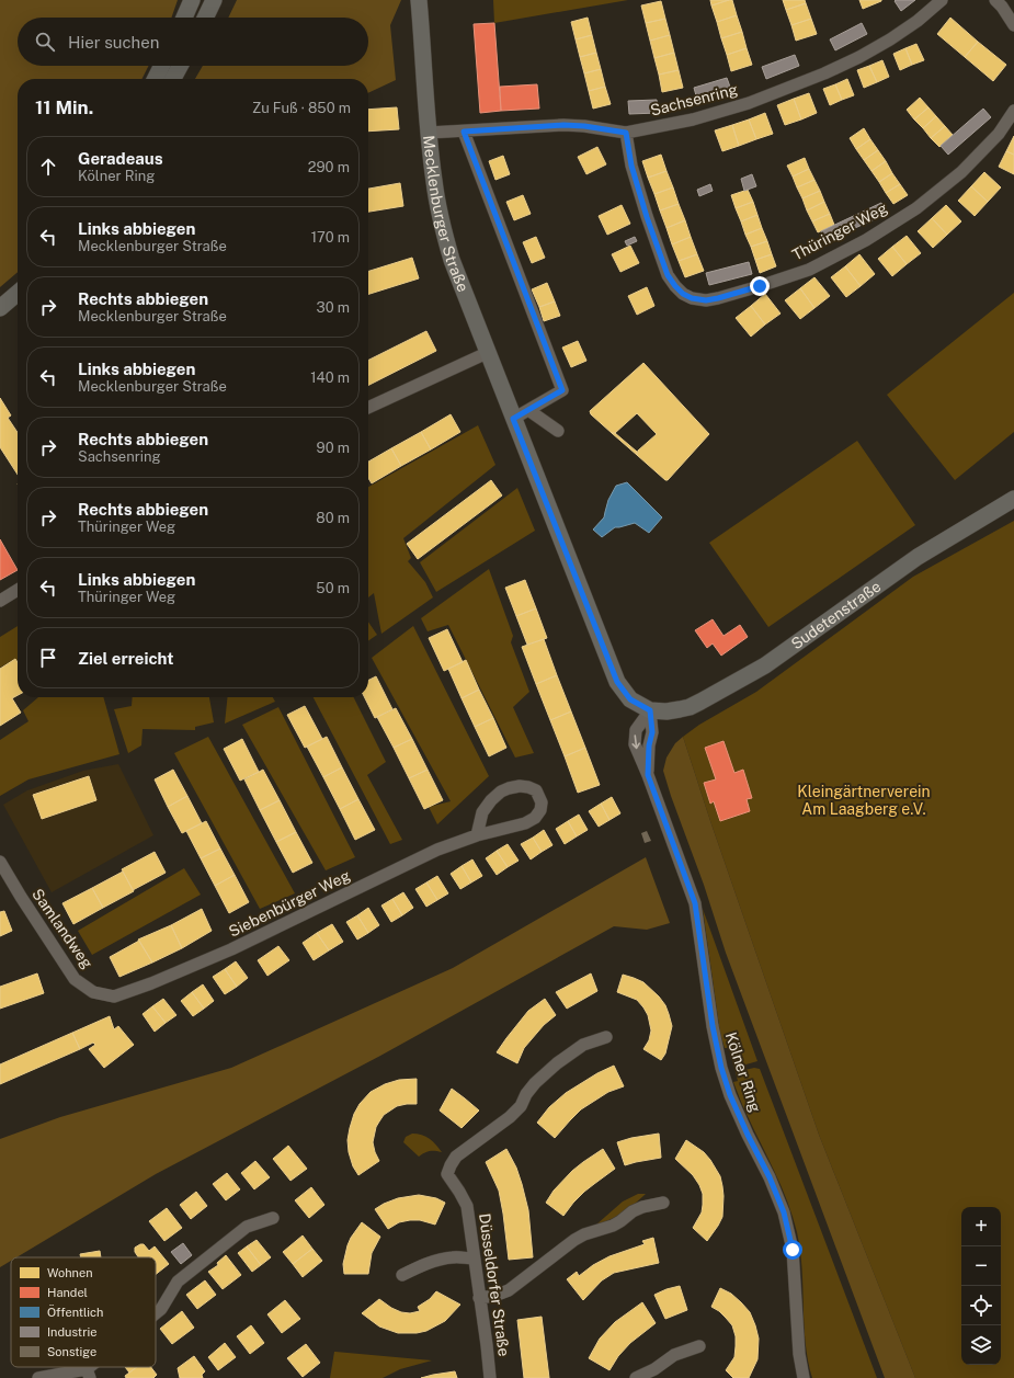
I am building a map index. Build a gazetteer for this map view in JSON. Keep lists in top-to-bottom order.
{
  "streets": {
    "street": [
      "Sachsenring",
      "Mecklenburger Straße",
      "Thüringer Weg",
      "Sudetenstraße",
      "Siebenbürger Weg",
      "Samlandweg",
      "Kölner Ring",
      "Düsseldorfer Straße"
    ]
  },
  "crossings": [
    ["Sachsenring", "Mecklenburger Straße"],
    ["Sachsenring", "Thüringer Weg"],
    ["Mecklenburger Straße", "Sudetenstraße"],
    ["Mecklenburger Straße", "Kölner Ring"],
    ["Sudetenstraße", "Kölner Ring"],
    ["Siebenbürger Weg", "Samlandweg"]
  ],
  "parks": ["Kleingärtnerverein Am Laagberg e.V."],
  "legend": [
    "Wohnen",
    "Handel",
    "Öffentlich",
    "Industrie",
    "Sonstige"
  ],
  "page": {
    "search": "Hier suchen",
    "heading": ["11 Min.", "Zu Fuß · 850 m"],
    "list": [
      ["Geradeaus", "Kölner Ring", "290 m"],
      ["Links abbiegen", "Mecklenburger Straße", "170 m"],
      ["Rechts abbiegen", "Mecklenburger Straße", "30 m"],
      ["Links abbiegen", "Mecklenburger Straße", "140 m"],
      ["Rechts abbiegen", "Sachsenring", "90 m"],
      ["Rechts abbiegen", "Thüringer Weg", "80 m"],
      ["Links abbiegen", "Thüringer Weg", "50 m"],
      "Ziel erreicht"
    ],
    "map_buttons": ["+", "−"]
  }
}
